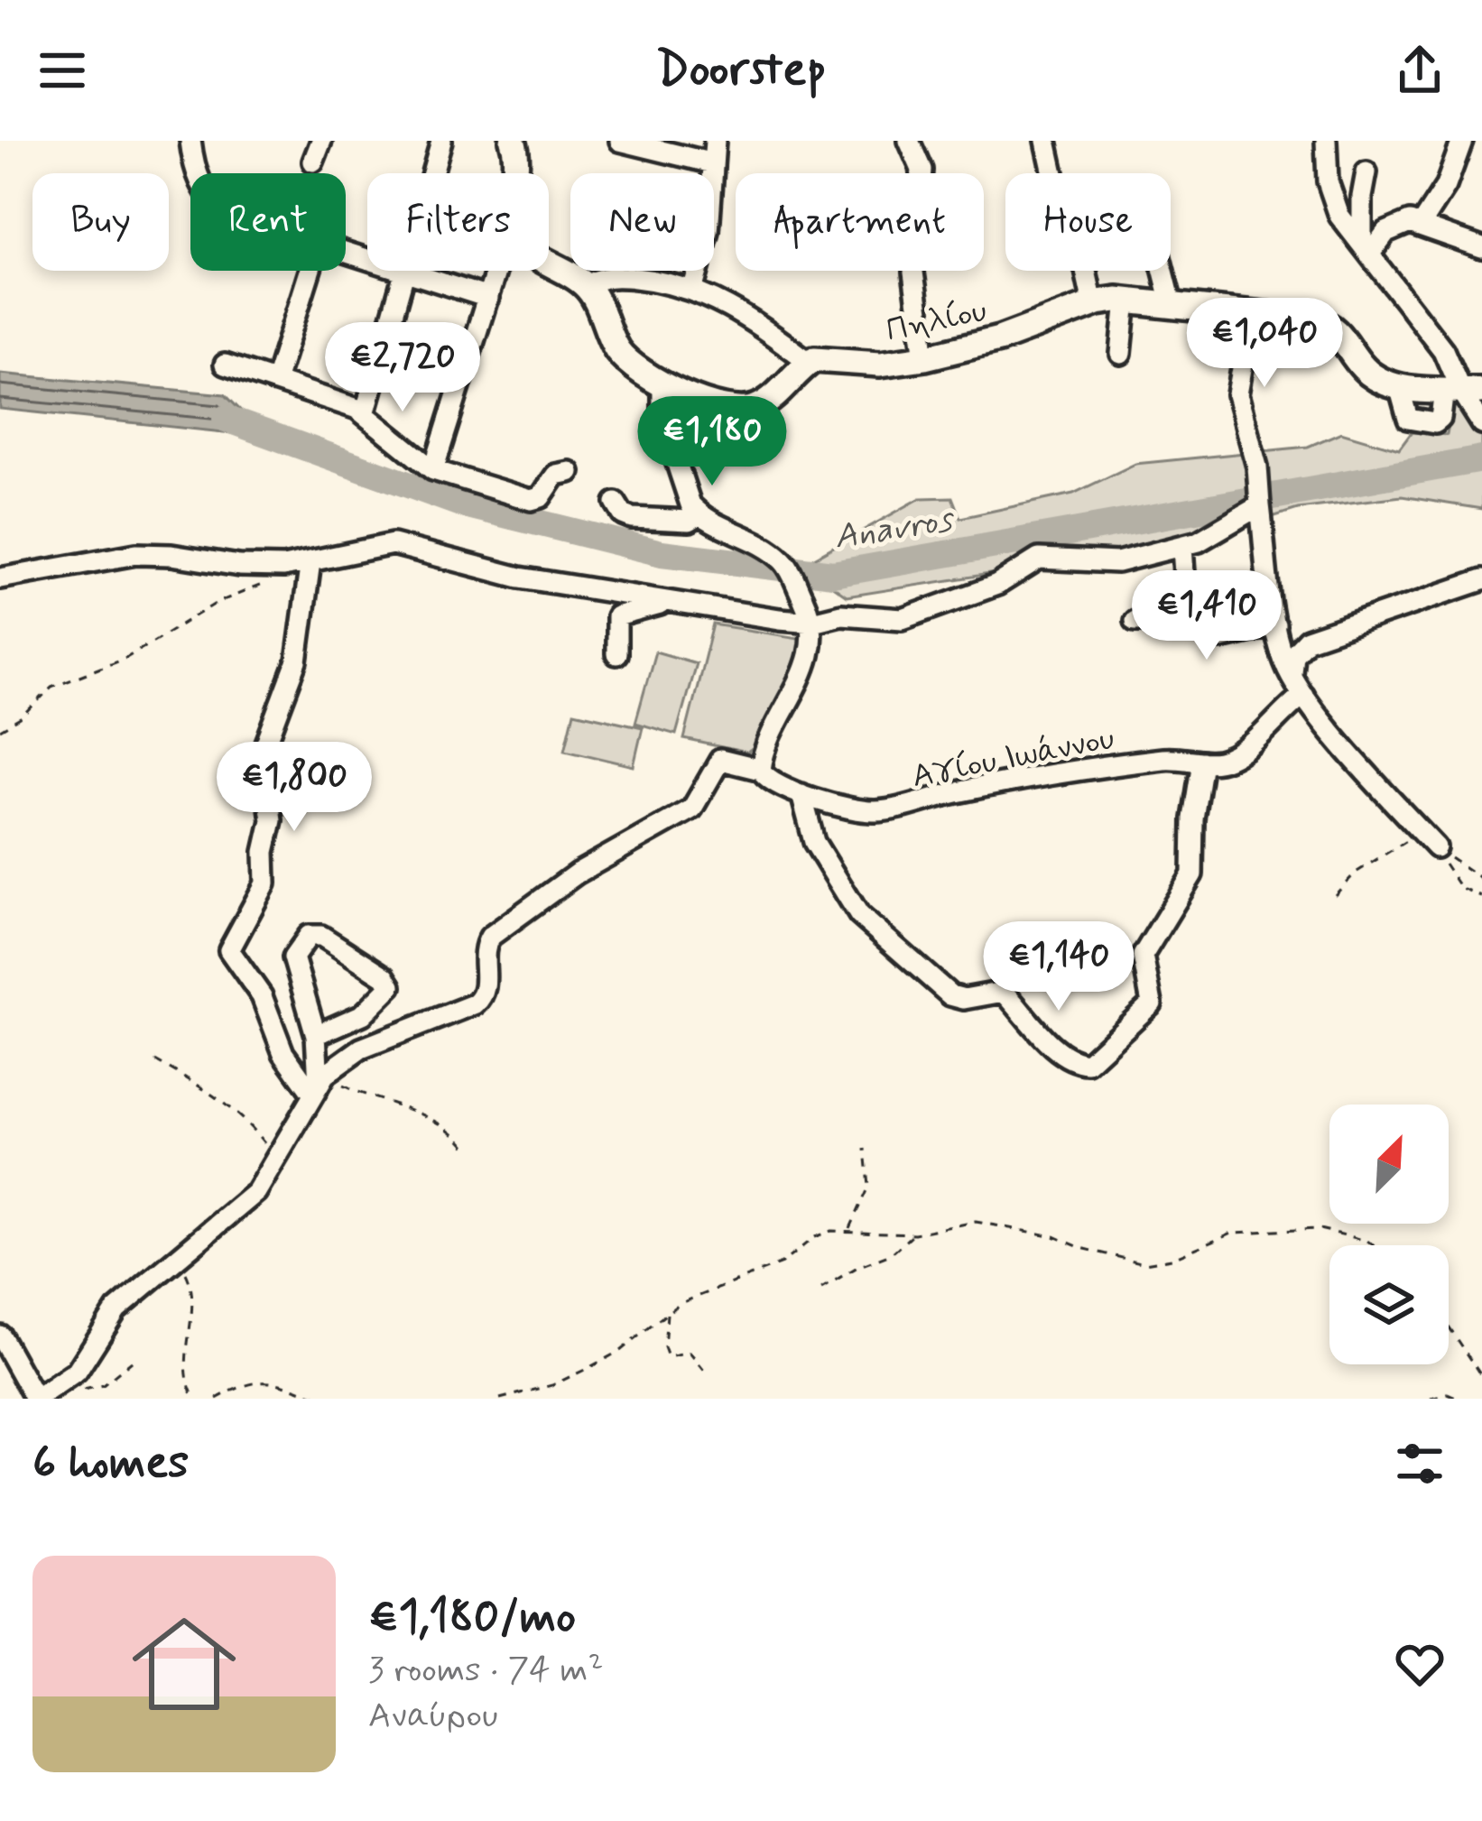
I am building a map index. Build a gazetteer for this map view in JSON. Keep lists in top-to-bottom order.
{
  "streets": {
    "main road": ["Πηλίου"],
    "street": ["Αγίου Ιωάννου"]
  },
  "water": ["Anavros"],
  "north": "top right",
  "page": {
    "header": "Doorstep",
    "chip": [
      "Buy",
      "Rent",
      "Filters",
      "New",
      "Apartment",
      "House"
    ],
    "price": [
      "€1,040",
      "€2,720",
      "€1,180",
      "€1,410",
      "€1,800",
      "€1,140"
    ],
    "heading": "6 homes",
    "list": [
      {
        "name": "€1,180/mo",
        "note": "3 rooms · 74 m² · Αναύρου"
      }
    ]
  }
}
